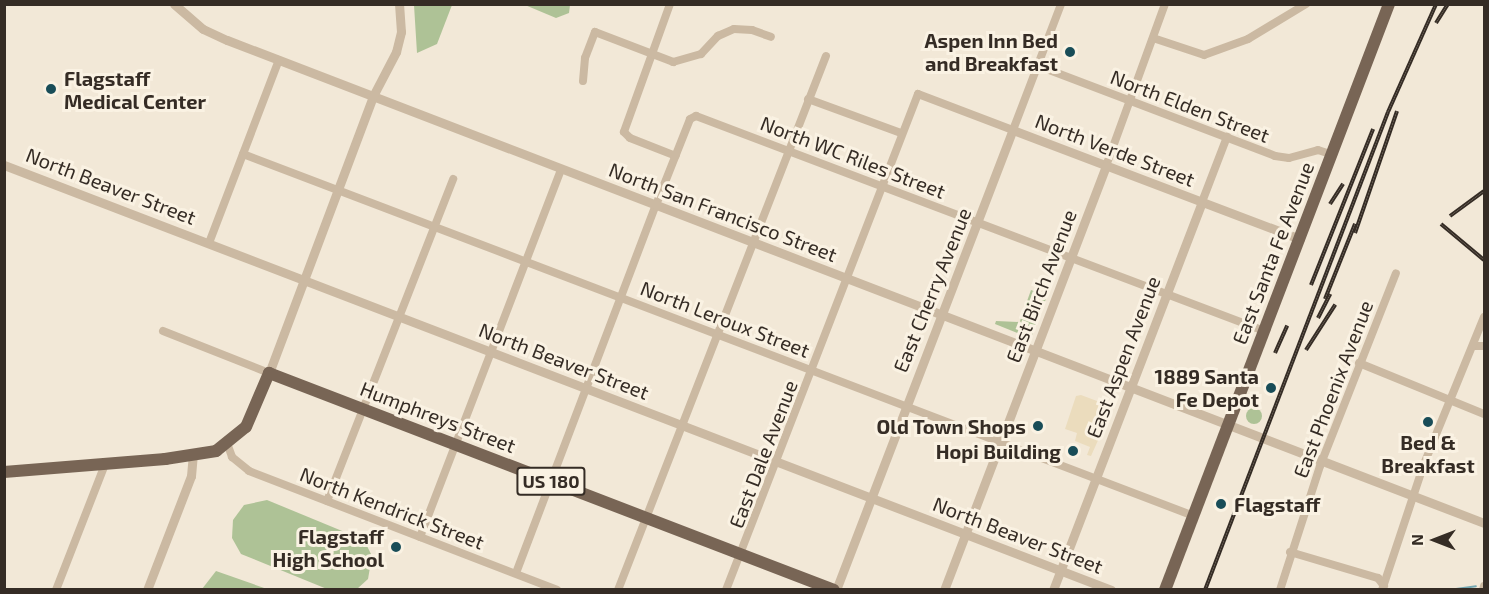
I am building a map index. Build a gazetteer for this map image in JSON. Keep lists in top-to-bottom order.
{
  "streets": {
    "main road": ["East Santa Fe Avenue", "Humphreys Street", "US 180"],
    "street": [
      "North Elden Street",
      "North Verde Street",
      "North WC Riles Street",
      "North Beaver Street",
      "North San Francisco Street",
      "East Birch Avenue",
      "East Cherry Avenue",
      "North Leroux Street",
      "East Aspen Avenue",
      "East Phoenix Avenue",
      "East Dale Avenue",
      "North Kendrick Street"
    ]
  },
  "crossings": [
    ["North Elden Street", "East Santa Fe Avenue"],
    ["North Elden Street", "East Birch Avenue"],
    ["North Elden Street", "East Cherry Avenue"],
    ["North Elden Street", "East Aspen Avenue"],
    ["North Verde Street", "East Santa Fe Avenue"],
    ["North Verde Street", "East Birch Avenue"],
    ["North Verde Street", "East Cherry Avenue"],
    ["North Verde Street", "East Aspen Avenue"],
    ["North Verde Street", "East Dale Avenue"],
    ["North WC Riles Street", "East Santa Fe Avenue"],
    ["North WC Riles Street", "East Birch Avenue"],
    ["North WC Riles Street", "East Cherry Avenue"],
    ["North WC Riles Street", "East Aspen Avenue"],
    ["North WC Riles Street", "East Dale Avenue"],
    ["North Beaver Street", "East Birch Avenue"],
    ["North Beaver Street", "East Cherry Avenue"],
    ["North Beaver Street", "East Aspen Avenue"],
    ["North Beaver Street", "East Dale Avenue"],
    ["North San Francisco Street", "East Santa Fe Avenue"],
    ["North San Francisco Street", "East Birch Avenue"],
    ["North San Francisco Street", "East Cherry Avenue"],
    ["North San Francisco Street", "East Aspen Avenue"],
    ["North San Francisco Street", "East Phoenix Avenue"],
    ["North San Francisco Street", "East Dale Avenue"],
    ["East Santa Fe Avenue", "North Leroux Street"],
    ["East Birch Avenue", "North Leroux Street"],
    ["East Cherry Avenue", "North Leroux Street"],
    ["East Cherry Avenue", "Humphreys Street"],
    ["North Leroux Street", "East Aspen Avenue"],
    ["North Leroux Street", "East Dale Avenue"],
    ["Humphreys Street", "East Dale Avenue"]
  ],
  "places": [
    "Aspen Inn Bed and Breakfast",
    "Flagstaff Medical Center",
    "1889 Santa Fe Depot",
    "Bed & Breakfast",
    "Old Town Shops",
    "Hopi Building",
    "Flagstaff",
    "Flagstaff High School"
  ],
  "north": "left"
}
